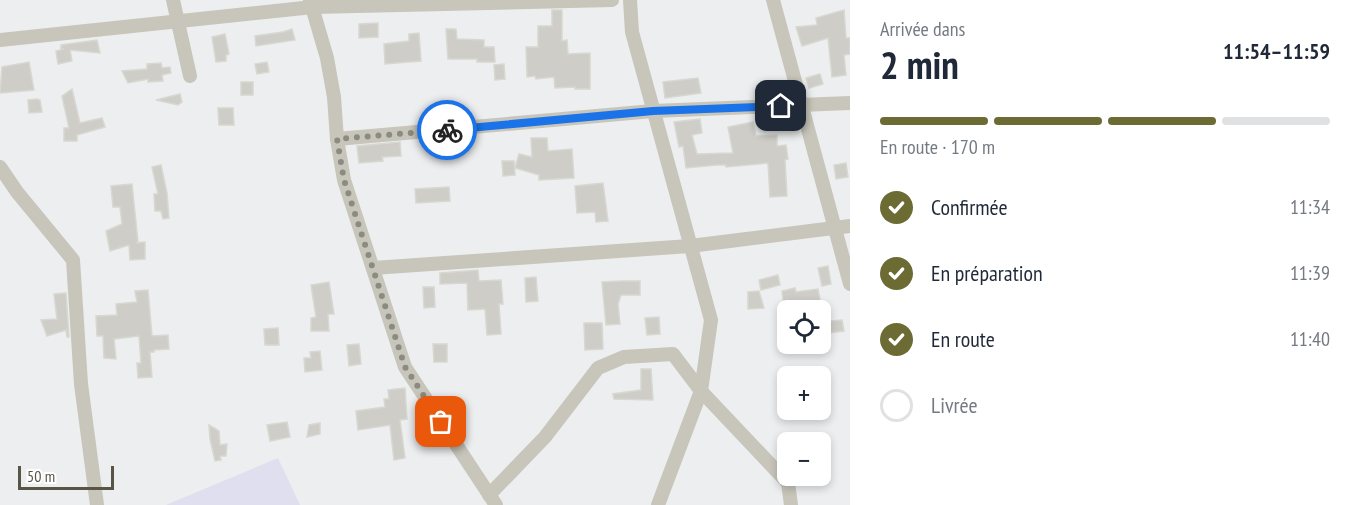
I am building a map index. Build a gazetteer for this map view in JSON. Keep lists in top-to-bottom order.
{
  "scale_bar": "50 m",
  "page": {
    "heading": ["2 min", "Arrivée dans", "11:54–11:59"],
    "bar": "En route · 170 m",
    "list": [
      ["Confirmée", "11:34"],
      ["En préparation", "11:39"],
      ["En route", "11:40"],
      "Livrée"
    ],
    "map_buttons": ["+", "−"],
    "scale": "50 m"
  }
}
